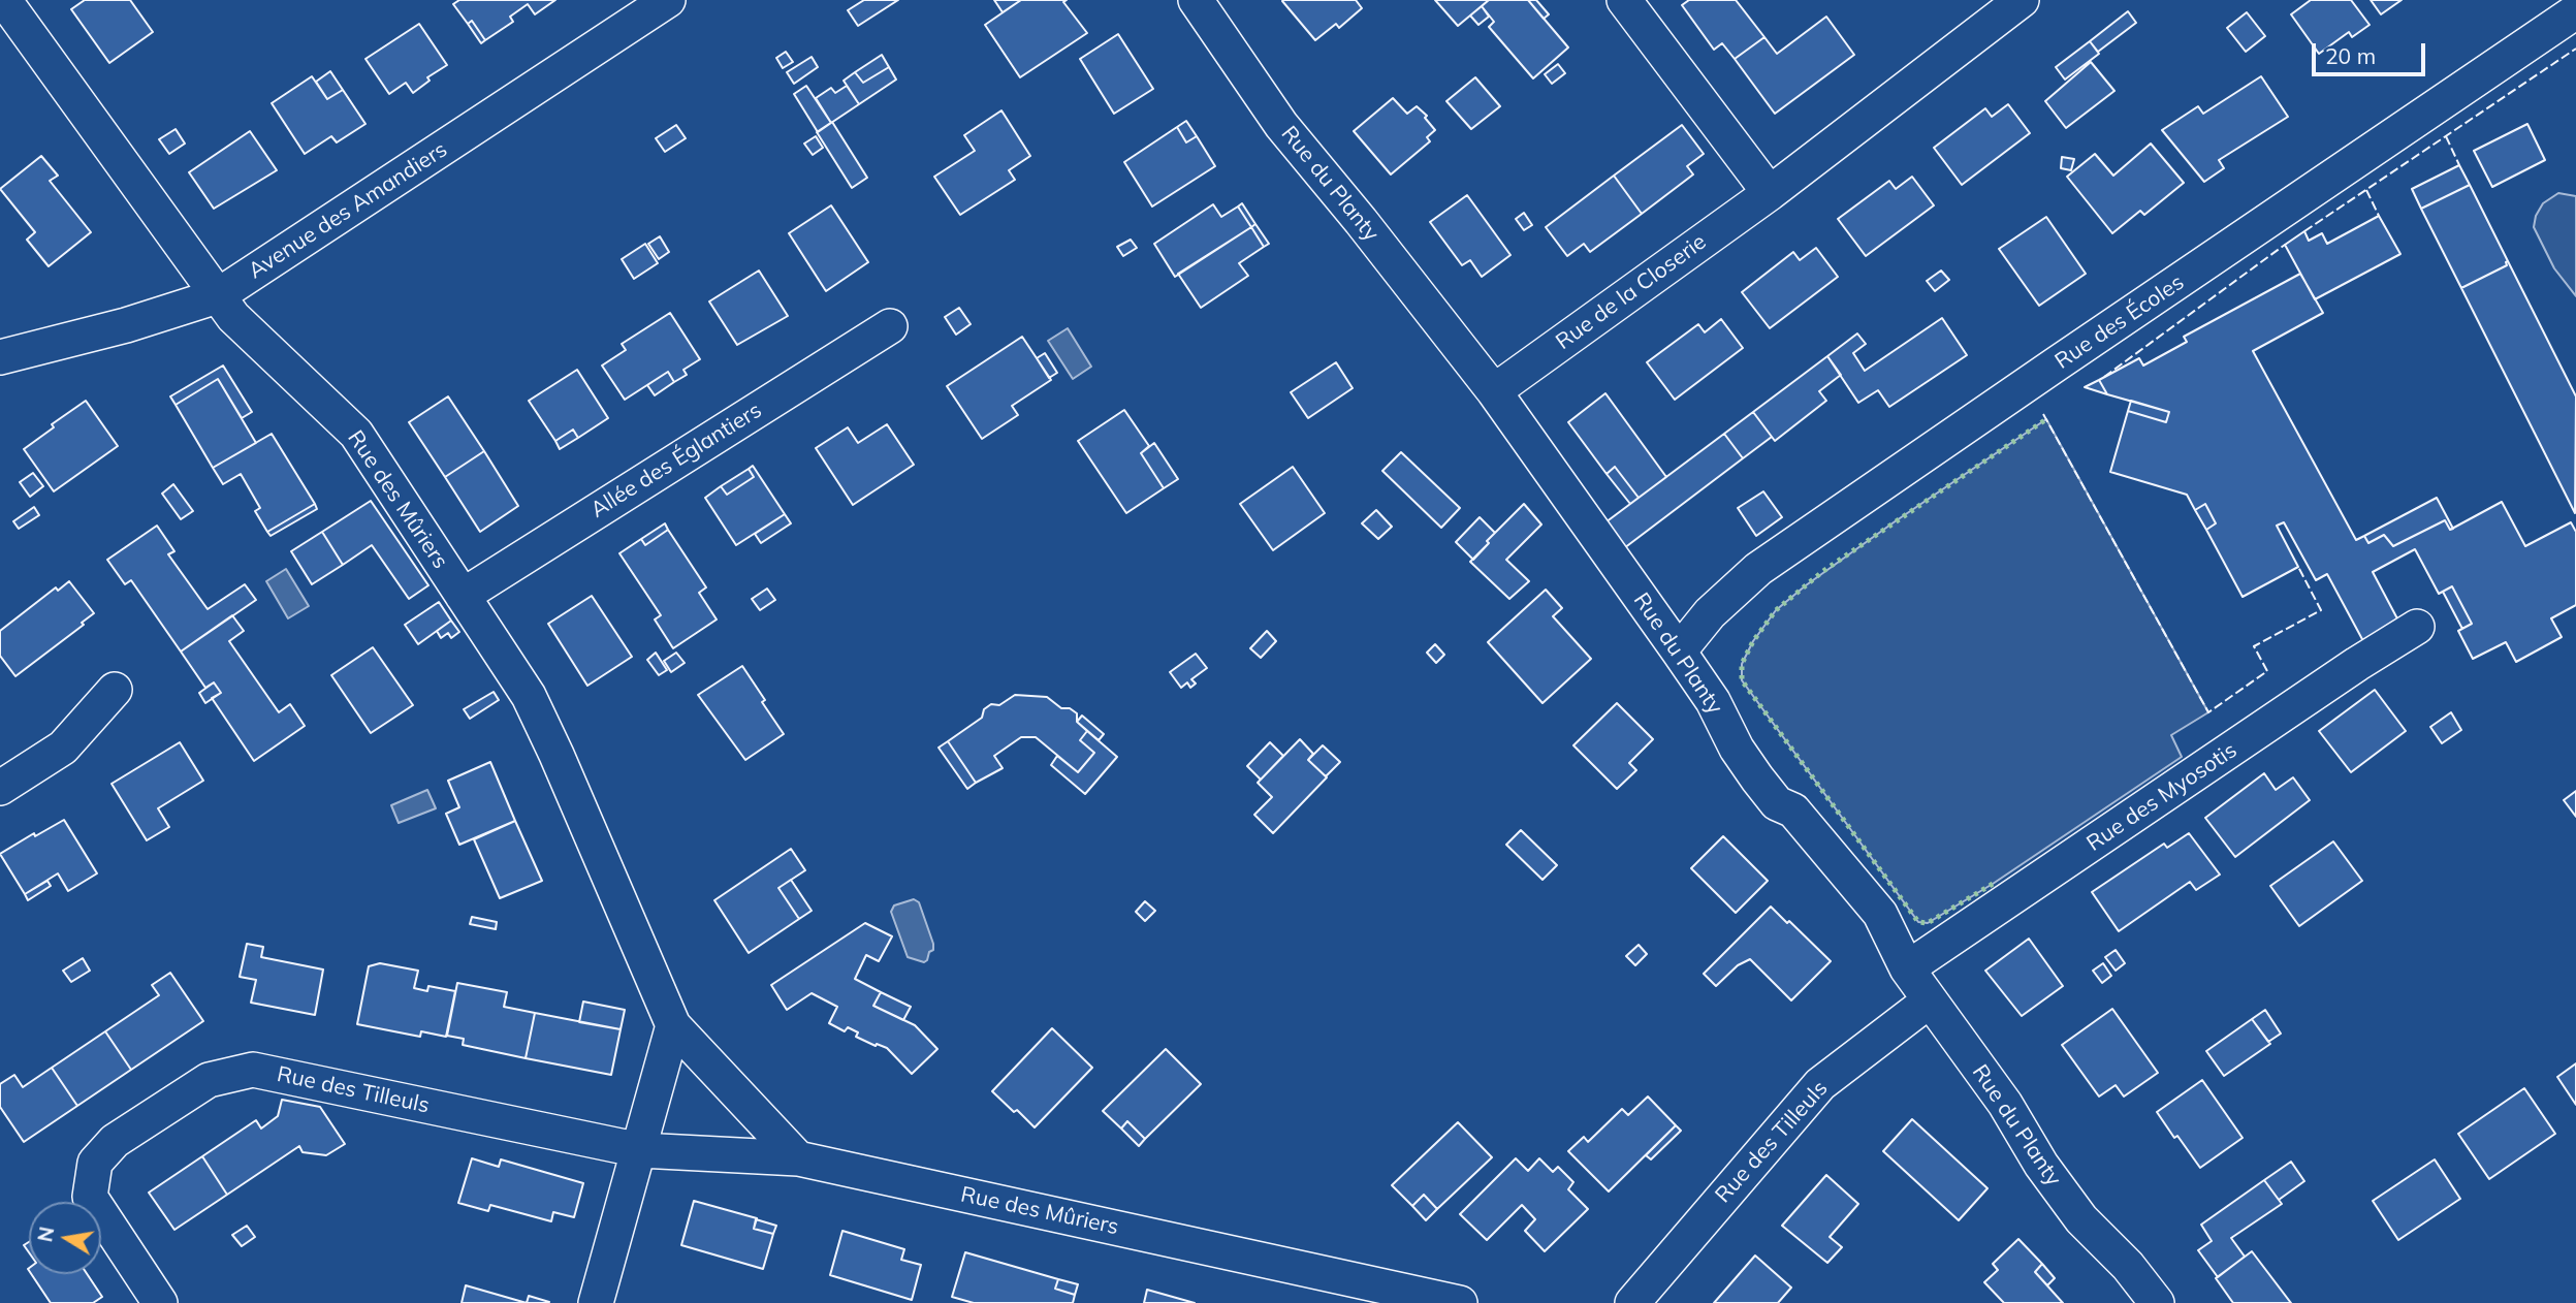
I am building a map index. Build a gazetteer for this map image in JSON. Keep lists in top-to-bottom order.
{
  "streets": {
    "street": [
      "Rue du Planty",
      "Avenue des Amandiers",
      "Rue de la Closerie",
      "Rue des Écoles",
      "Allée des Églantiers",
      "Rue des Mûriers",
      "Rue des Myosotis",
      "Rue des Tilleuls"
    ]
  },
  "crossings": [
    ["Rue du Planty", "Rue de la Closerie"],
    ["Rue du Planty", "Rue des Écoles"],
    ["Rue du Planty", "Rue des Myosotis"],
    ["Rue du Planty", "Rue des Tilleuls"],
    ["Avenue des Amandiers", "Rue des Mûriers"],
    ["Allée des Églantiers", "Rue des Mûriers"],
    ["Rue des Mûriers", "Rue des Tilleuls"]
  ],
  "scale_bar": "20 m",
  "north": "left"
}
